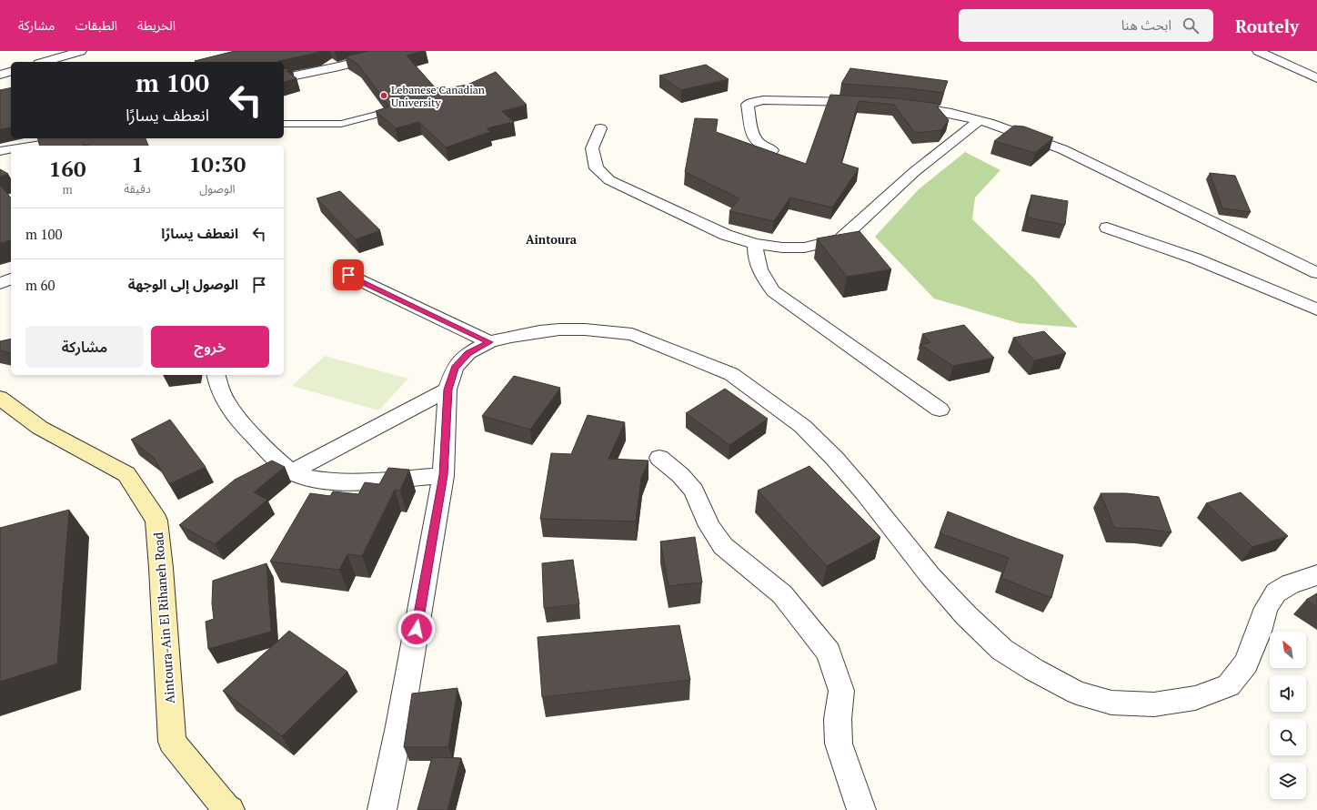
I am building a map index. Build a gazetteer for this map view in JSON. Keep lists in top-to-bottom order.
{
  "streets": {
    "main road": ["Aintoura-Ain El Rihaneh Road"]
  },
  "districts": ["Aintoura"],
  "places": ["Lebanese Canadian University"],
  "north": "top left",
  "page": {
    "header": "Routely",
    "search": "ابحث هنا",
    "nav": ["الخريطة", "الطبقات", "مشاركة"],
    "turn": ["100 m", "انعطف يسارًا"],
    "eta": [
      "10:30",
      "الوصول",
      "1",
      "دقيقة",
      "160",
      "m"
    ],
    "list": [
      {
        "name": "انعطف يسارًا",
        "value": "100 m"
      },
      {
        "name": "الوصول إلى الوجهة",
        "value": "60 m"
      }
    ],
    "buttons": ["خروج", "مشاركة"]
  }
}
